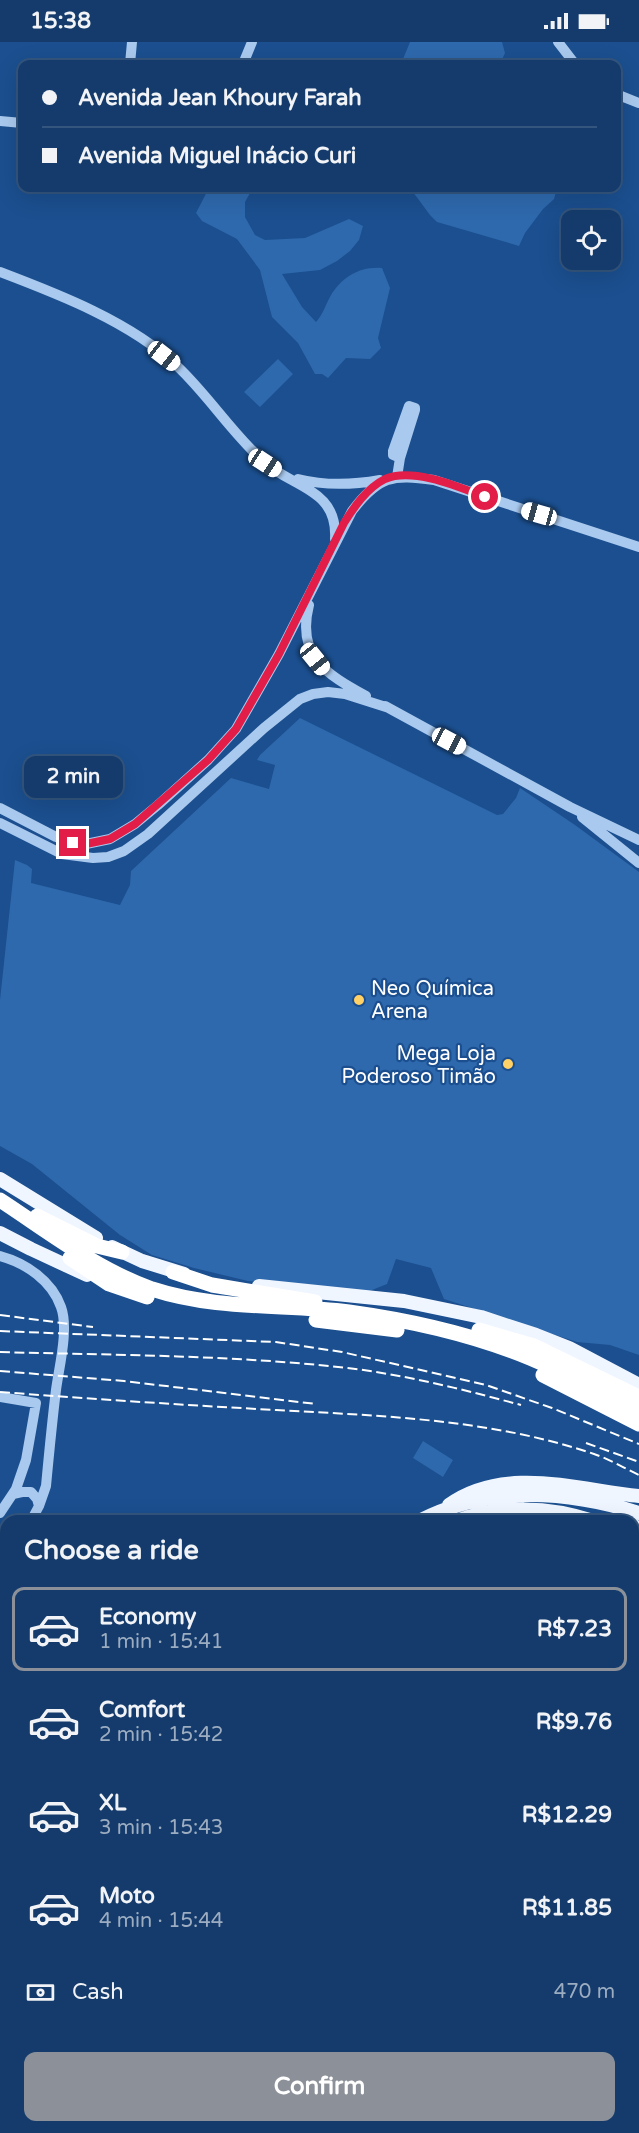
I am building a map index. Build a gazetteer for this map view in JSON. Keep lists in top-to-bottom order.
{
  "places": ["Neo Química Arena", "Mega Loja Poderoso Timão"],
  "page": {
    "status": "15:38",
    "banner": ["Avenida Jean Khoury Farah", "Avenida Miguel Inácio Curi"],
    "bubble": "2 min",
    "heading": "Choose a ride",
    "list": [
      {
        "name": "Economy",
        "note": "1 min · 15:41",
        "value": "R$7.23"
      },
      {
        "name": "Comfort",
        "note": "2 min · 15:42",
        "value": "R$9.76"
      },
      {
        "name": "XL",
        "note": "3 min · 15:43",
        "value": "R$12.29"
      },
      {
        "name": "Moto",
        "note": "4 min · 15:44",
        "value": "R$11.85"
      }
    ],
    "pay": ["Cash", "470 m"],
    "buttons": "Confirm"
  }
}
